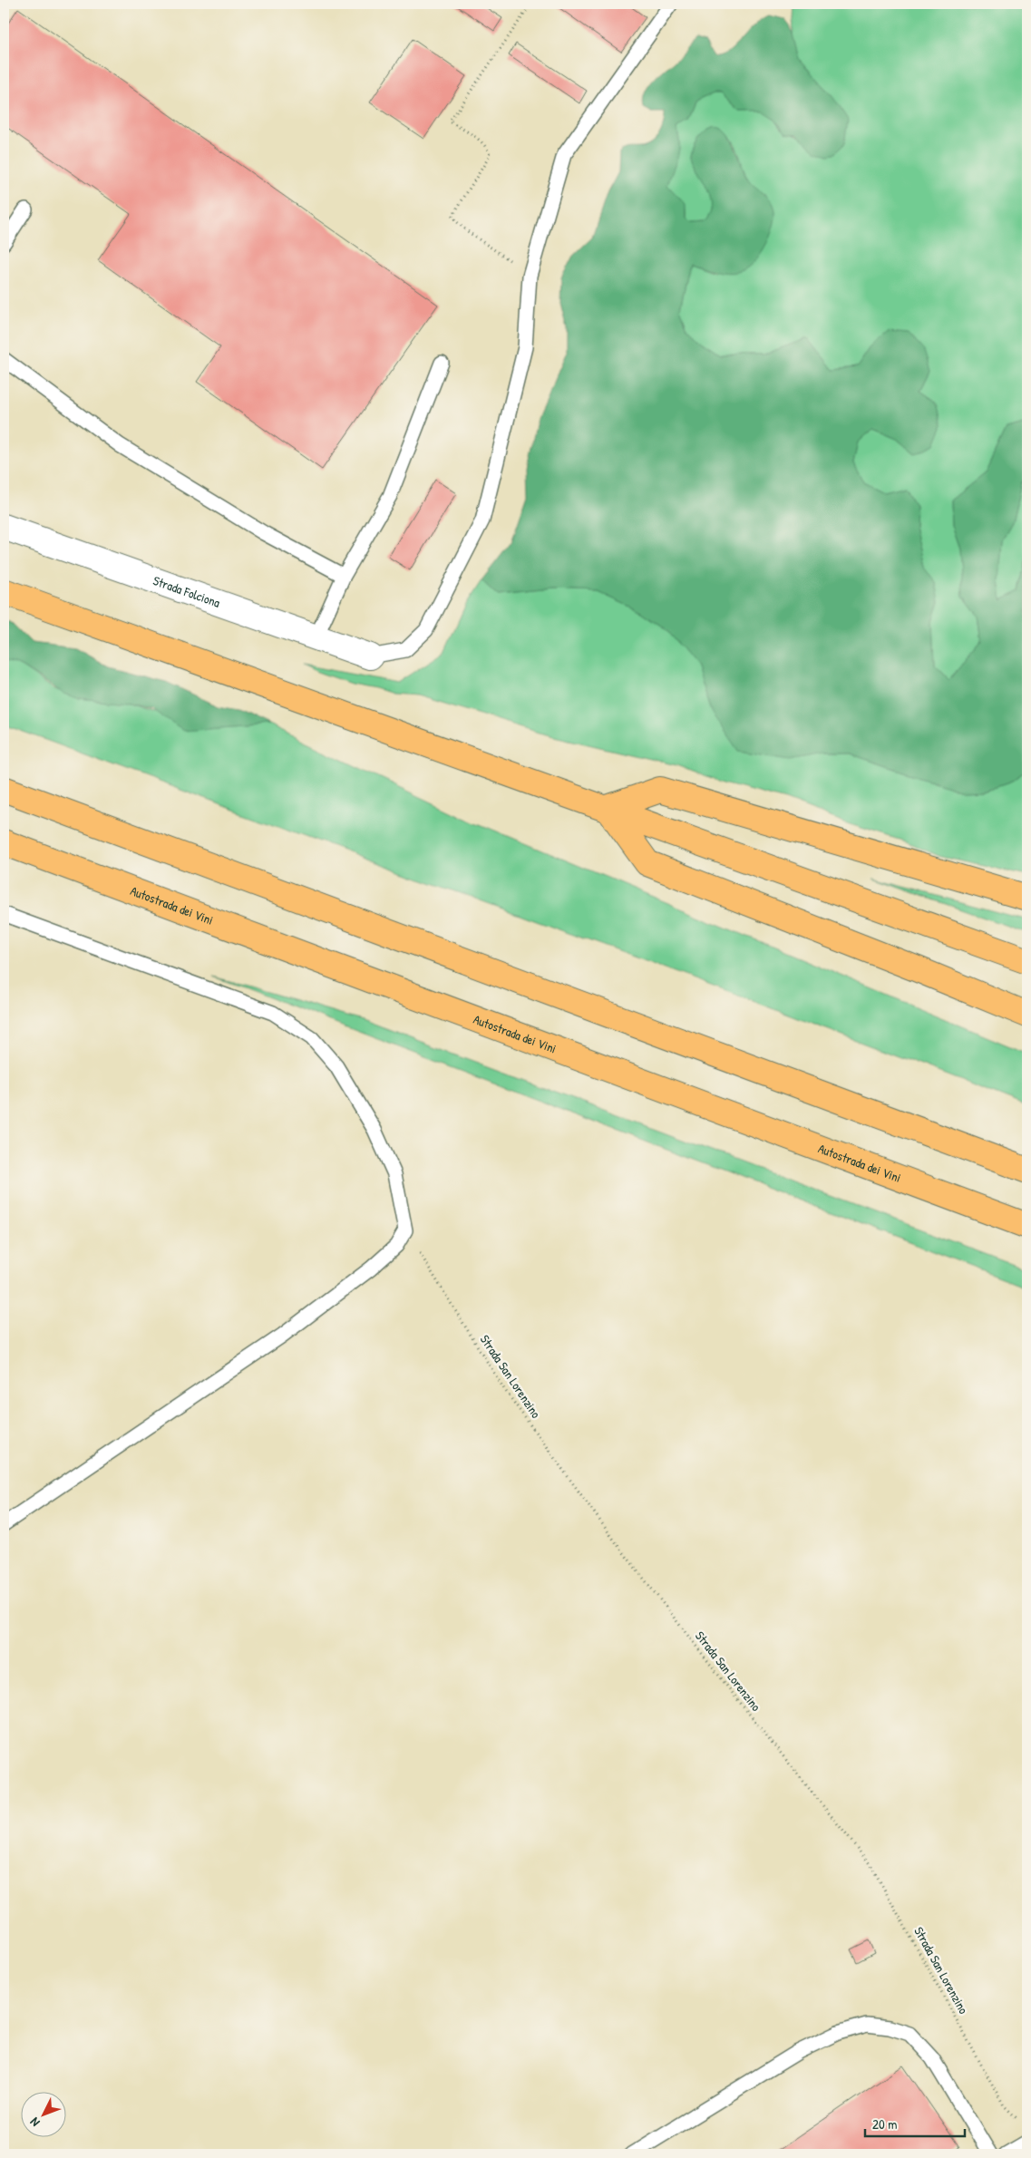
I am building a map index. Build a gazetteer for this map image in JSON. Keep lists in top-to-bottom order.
{
  "streets": {
    "highway": ["Autostrada dei Vini"],
    "street": ["Strada Folciona"],
    "path": ["Strada San Lorenzino"]
  },
  "scale_bar": "20 m",
  "north": "bottom left"
}
